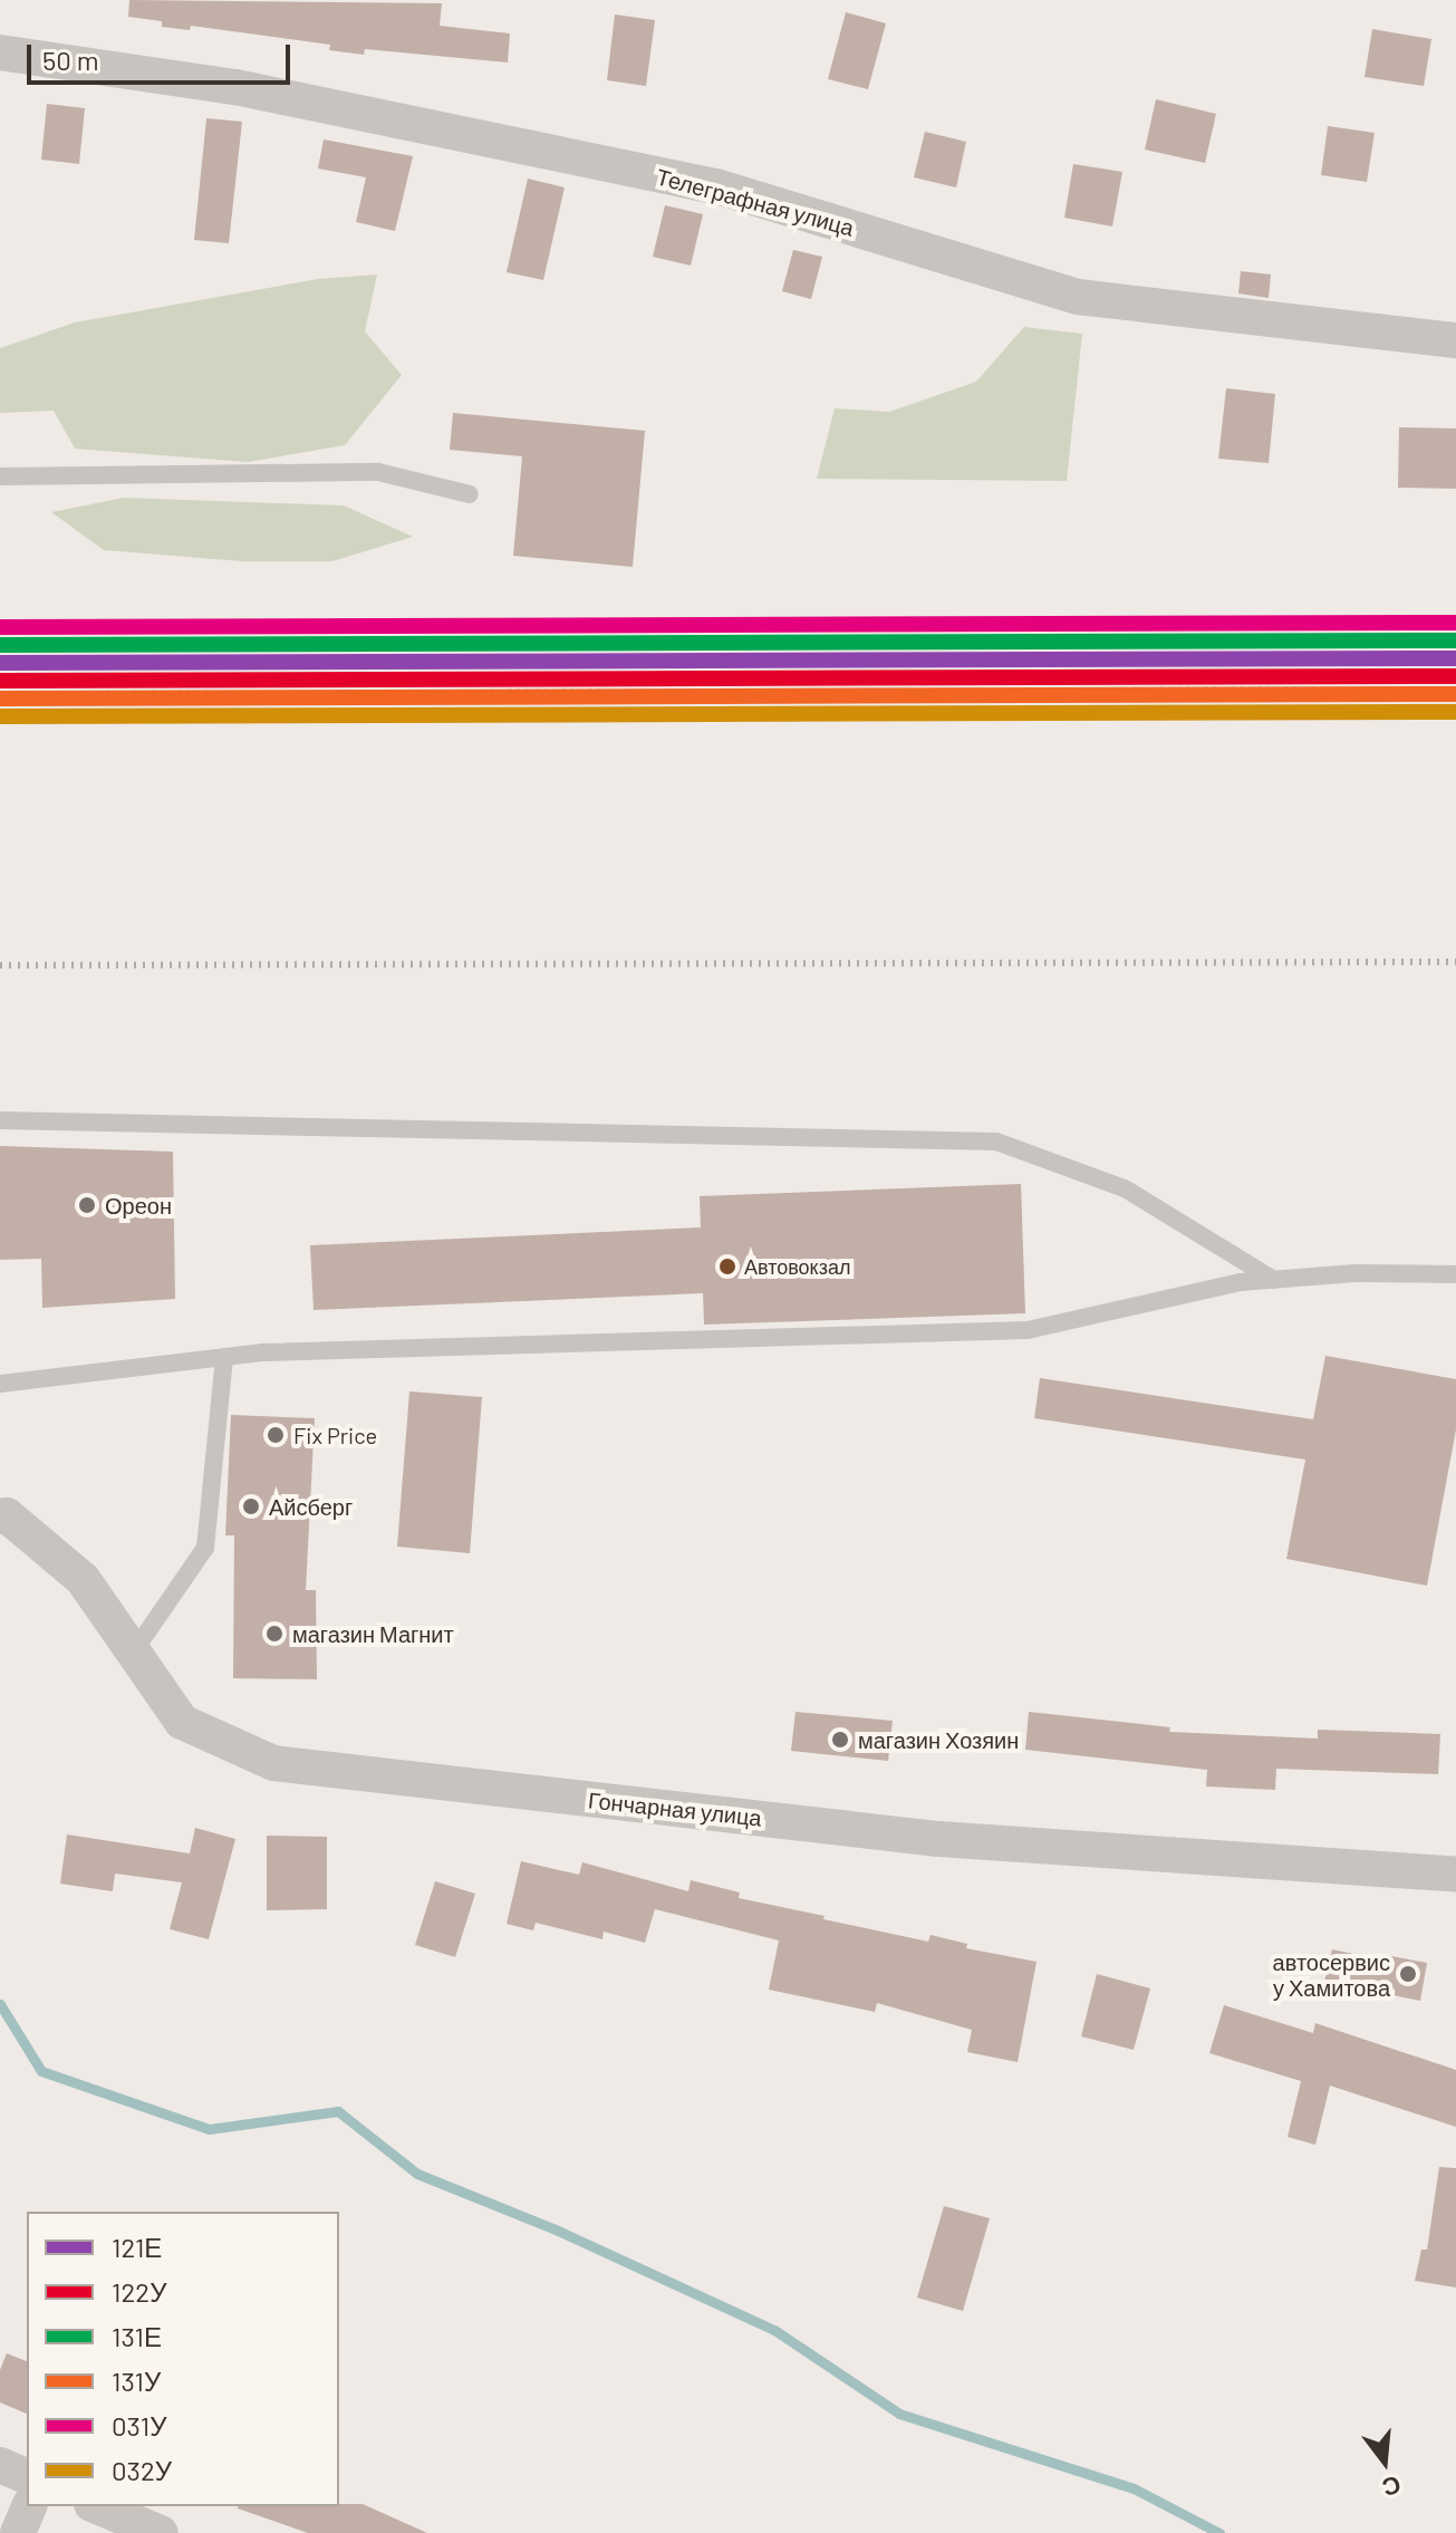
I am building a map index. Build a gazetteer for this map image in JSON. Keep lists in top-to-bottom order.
{
  "streets": {
    "street": ["Телеграфная улица", "Гончарная улица"]
  },
  "places": [
    "Ореон",
    "Автовокзал",
    "Fix Price",
    "Айсберг",
    "магазин Магнит",
    "магазин Хозяин",
    "автосервис у Хамитова"
  ],
  "lines": [
    "transit line 031У",
    "transit line 131Е",
    "transit line 121Е",
    "transit line 122У",
    "transit line 131У",
    "transit line 032У"
  ],
  "legend": [
    "121Е",
    "122У",
    "131Е",
    "131У",
    "031У",
    "032У"
  ],
  "scale_bar": "50 m",
  "north": "bottom"
}
